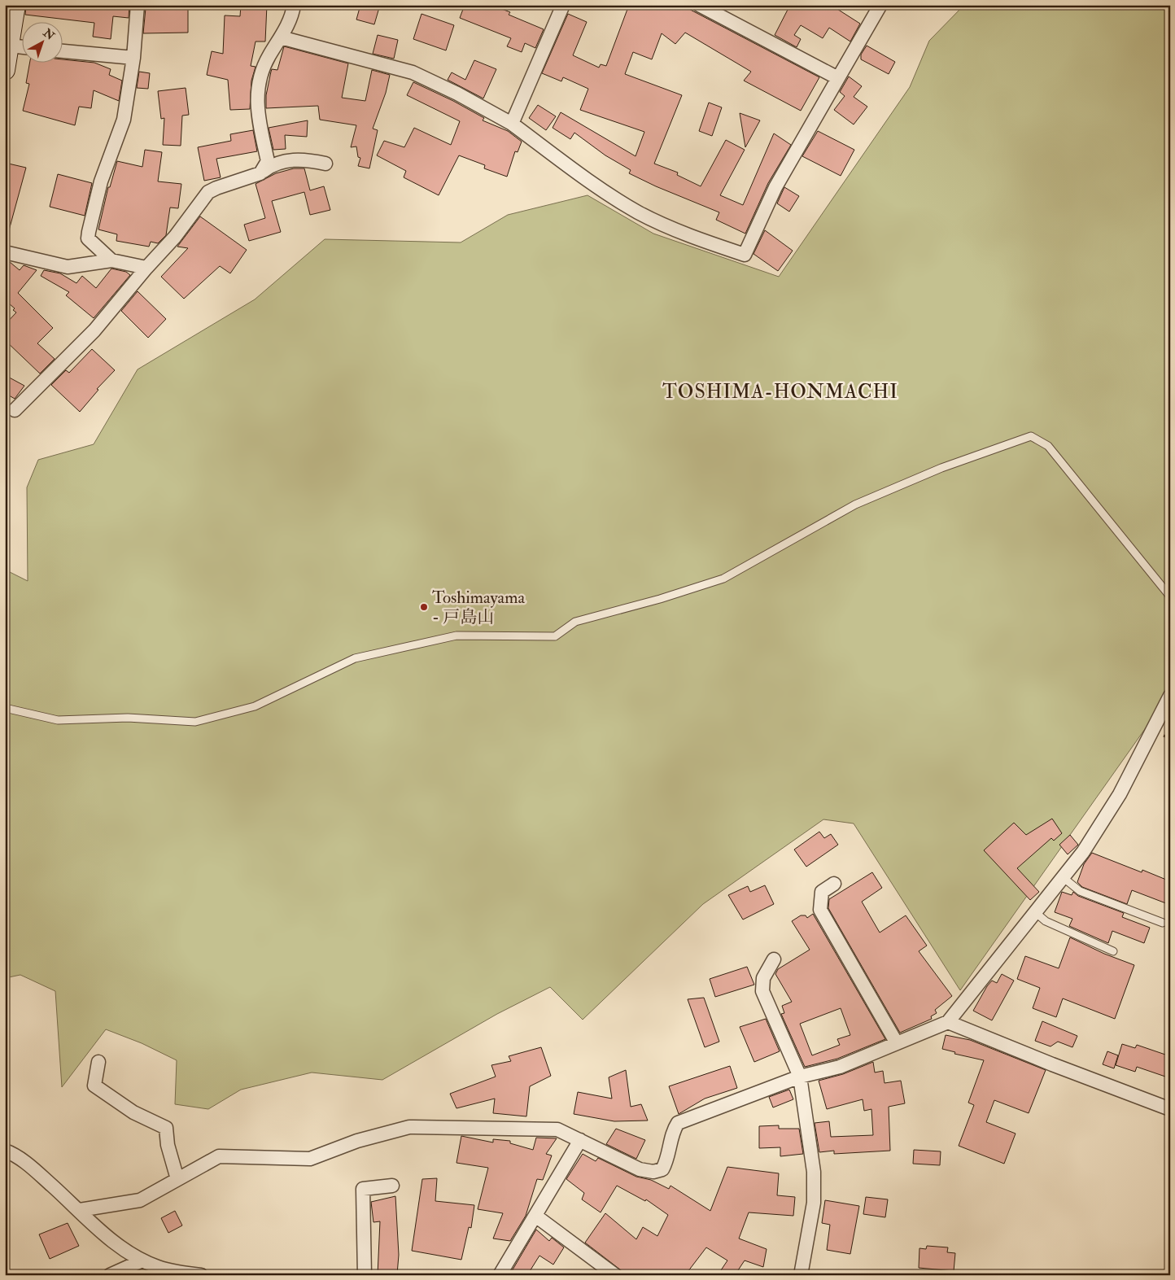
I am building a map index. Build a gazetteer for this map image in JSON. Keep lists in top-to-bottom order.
{
  "districts": ["TOSHIMA-HONMACHI"],
  "places": ["Toshimayama - 戸島山"],
  "north": "top right"
}
